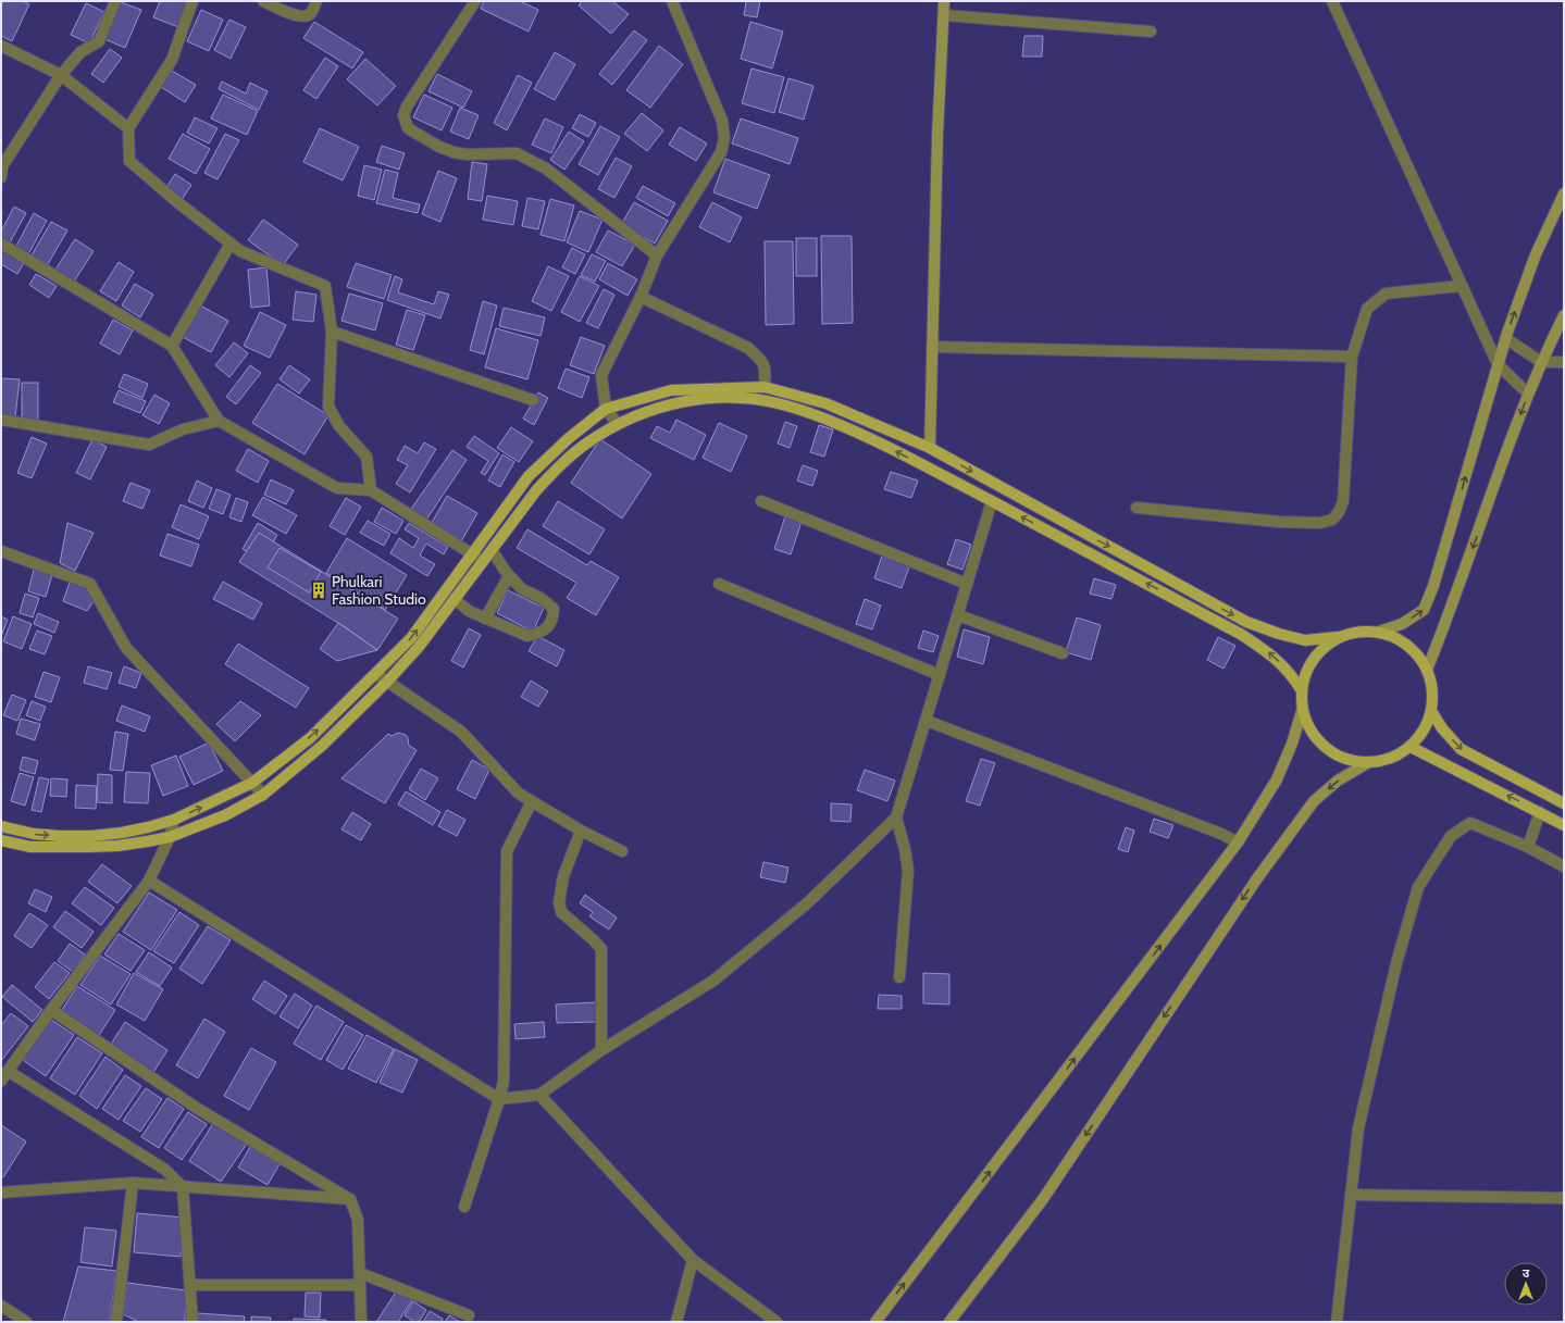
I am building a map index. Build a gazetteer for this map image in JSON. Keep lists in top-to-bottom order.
{
  "places": {
    "building": ["Phulkari Fashion Studio"]
  },
  "north": "top"
}
